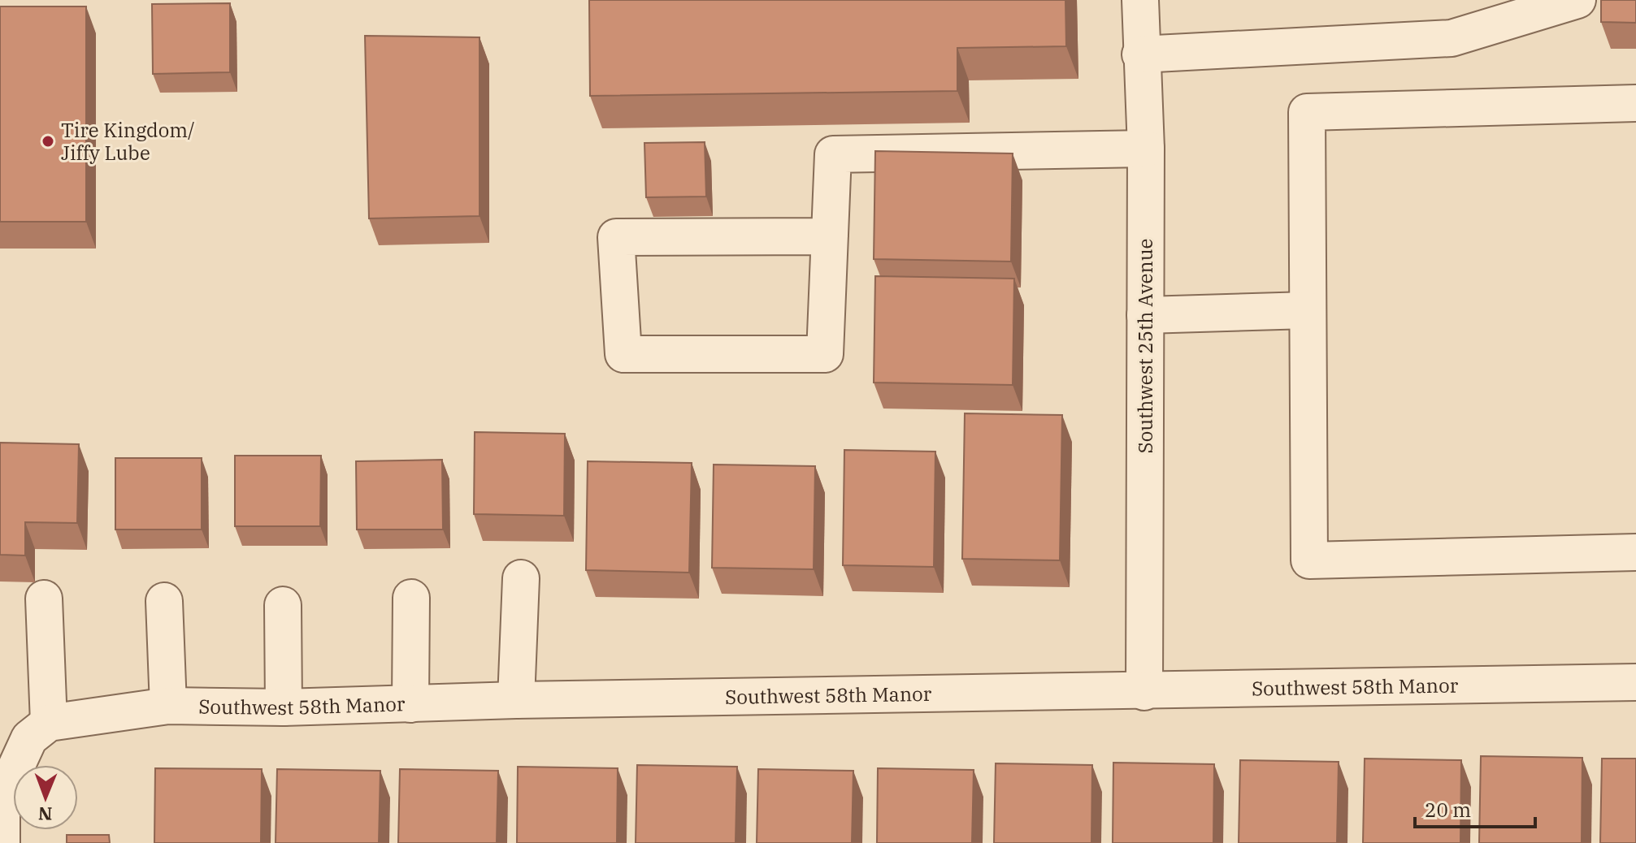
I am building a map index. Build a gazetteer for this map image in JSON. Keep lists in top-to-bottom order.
{
  "streets": {
    "street": ["Southwest 25th Avenue", "Southwest 58th Manor"]
  },
  "crossings": [
    ["Southwest 25th Avenue", "Southwest 58th Manor"]
  ],
  "places": ["Tire Kingdom/ Jiffy Lube"],
  "scale_bar": "20 m",
  "north": "bottom"
}
